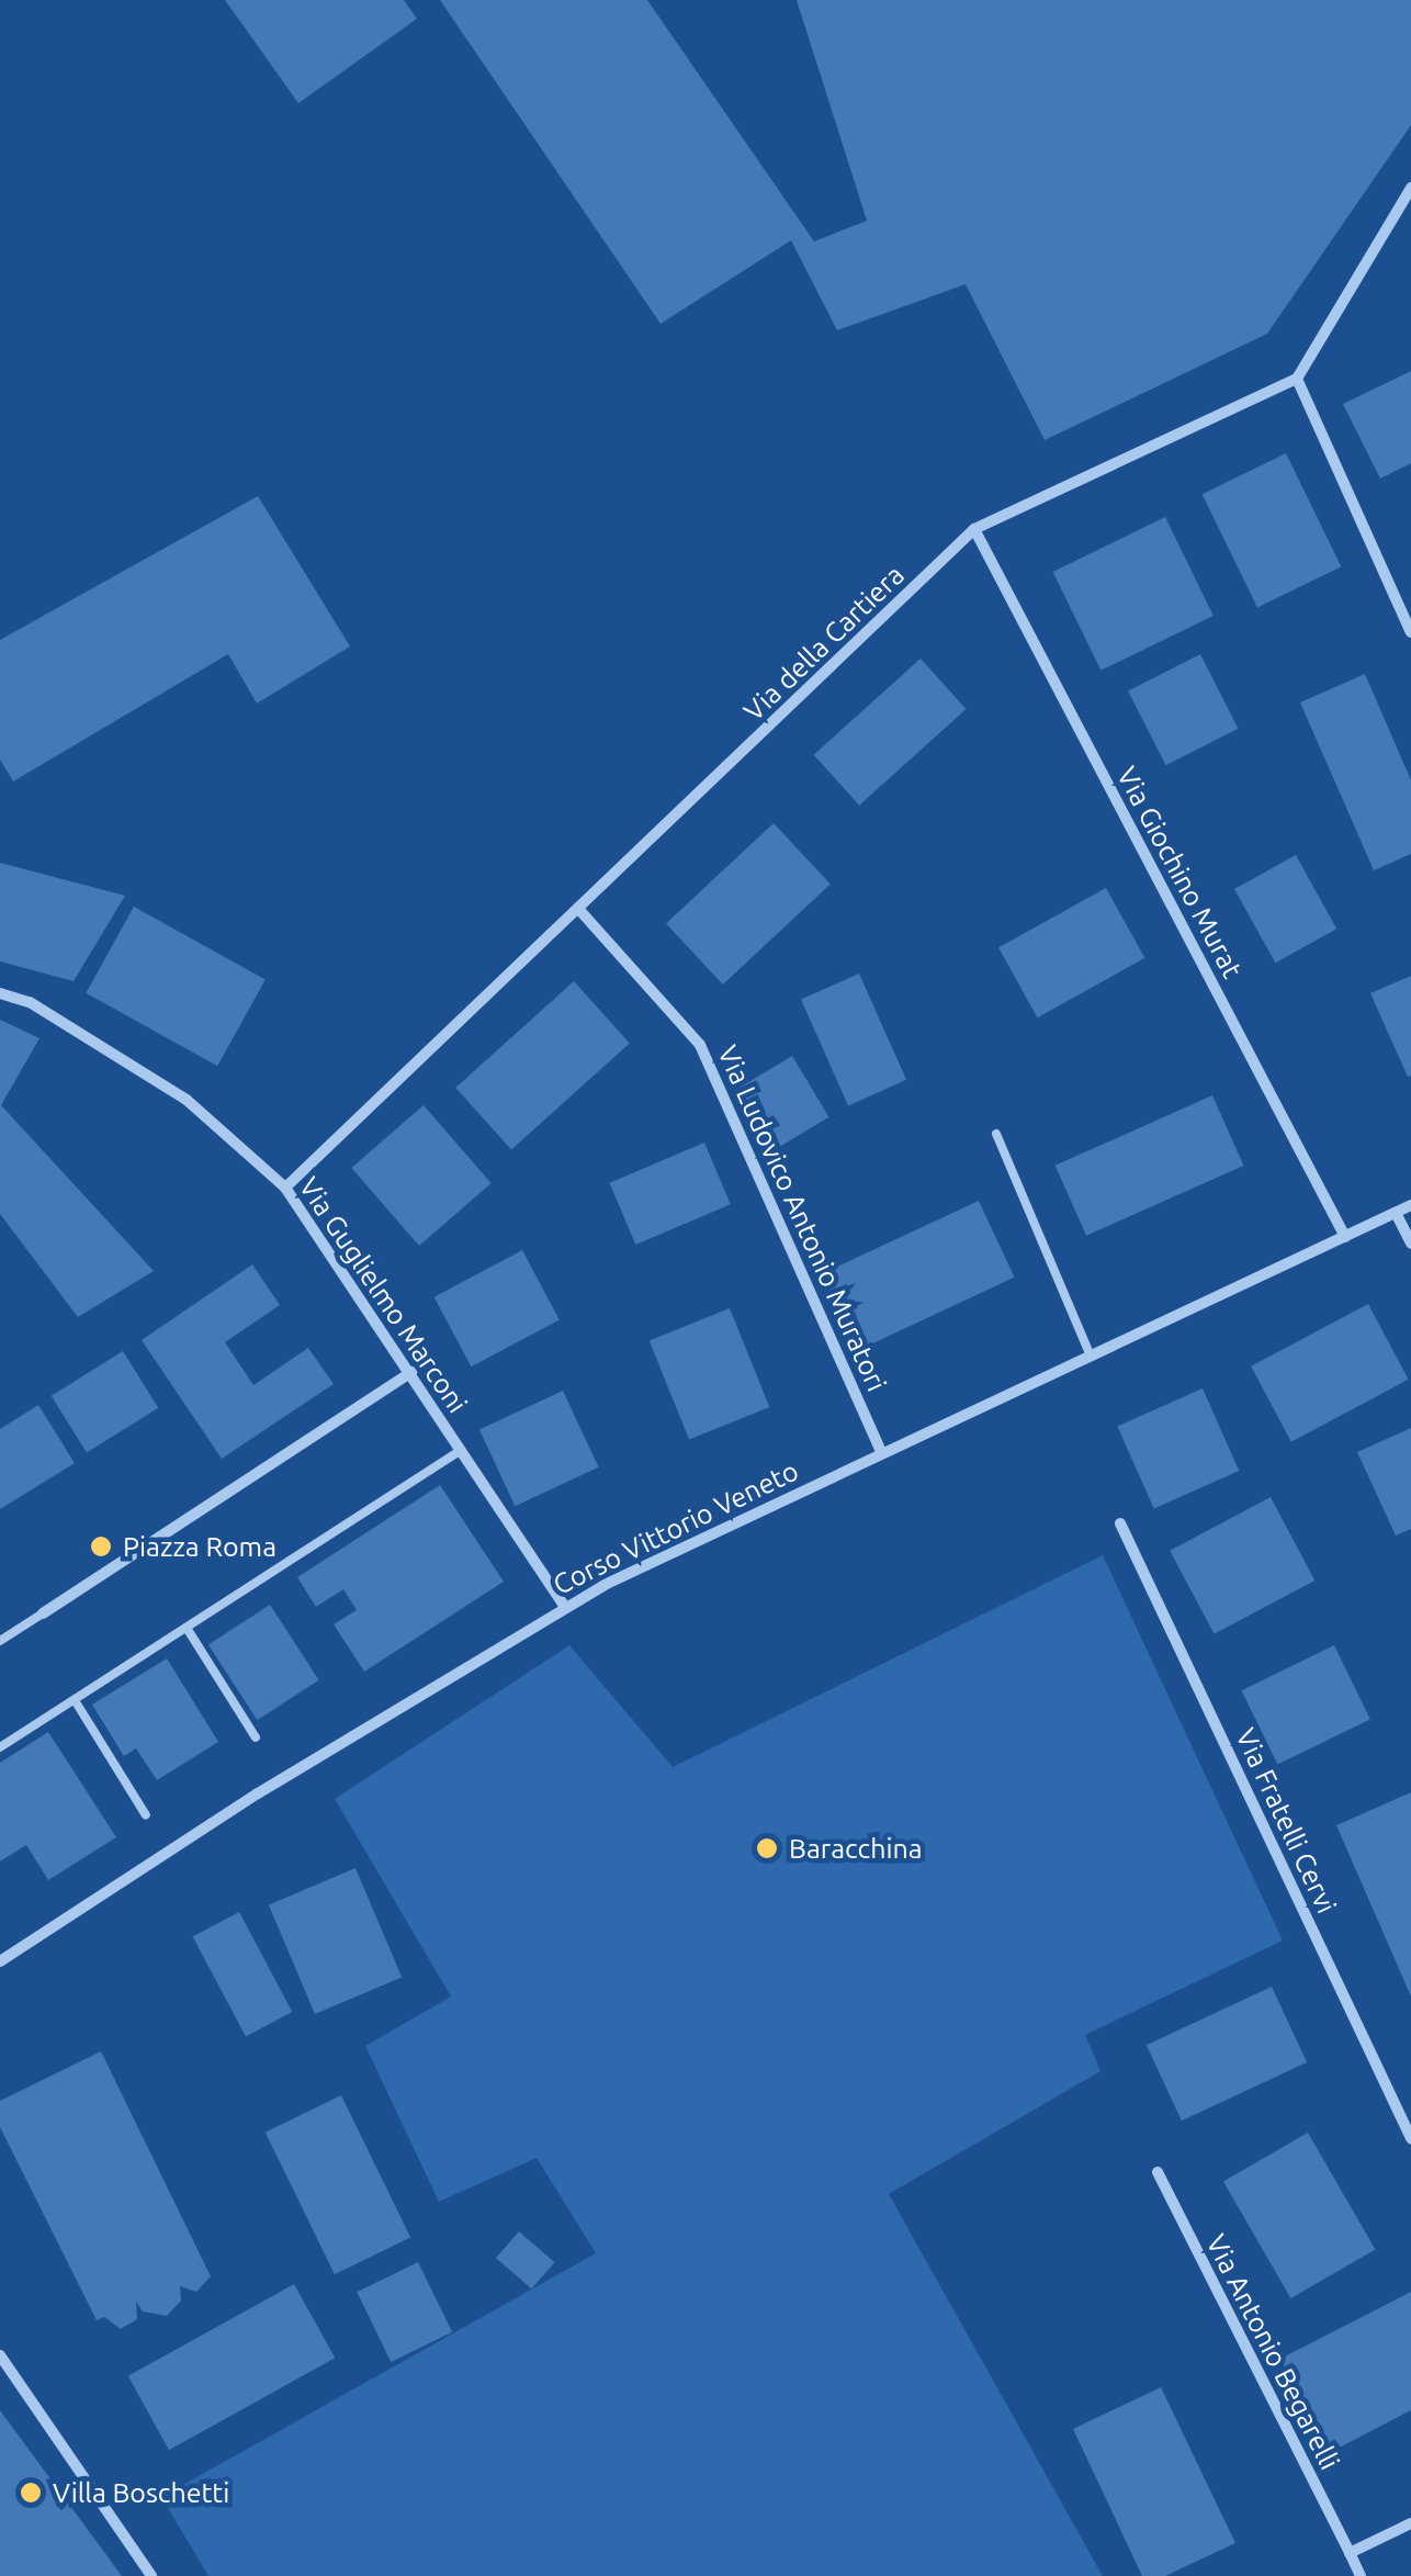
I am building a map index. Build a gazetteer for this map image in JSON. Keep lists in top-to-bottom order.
{
  "streets": {
    "street": [
      "Via della Cartiera",
      "Via Giochino Murat",
      "Via Ludovico Antonio Muratori",
      "Via Guglielmo Marconi",
      "Corso Vittorio Veneto",
      "Via Fratelli Cervi",
      "Via Antonio Begarelli"
    ]
  },
  "crossings": [
    ["Via della Cartiera", "Via Giochino Murat"],
    ["Via della Cartiera", "Via Guglielmo Marconi"],
    ["Via Giochino Murat", "Corso Vittorio Veneto"],
    ["Via Ludovico Antonio Muratori", "Corso Vittorio Veneto"],
    ["Via Guglielmo Marconi", "Corso Vittorio Veneto"]
  ],
  "places": ["Piazza Roma", "Baracchina", "Villa Boschetti"]
}
